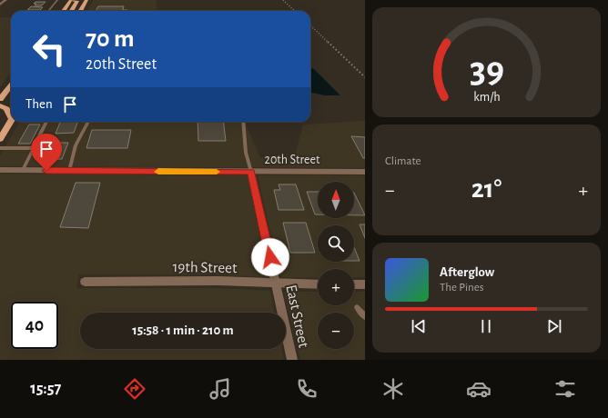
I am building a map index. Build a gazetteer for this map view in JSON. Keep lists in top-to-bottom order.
{
  "streets": {
    "street": ["20th Street", "19th Street", "East Street"]
  },
  "crossings": [
    ["20th Street", "East Street"],
    ["19th Street", "East Street"]
  ],
  "north": "top",
  "page": {
    "turn": ["70 m", "20th Street"],
    "then": "Then",
    "tile": "Climate",
    "heat": ["−", "21°", "+"],
    "map_buttons": ["+", "−"],
    "song": ["Afterglow", "The Pines"],
    "limit": "40",
    "trip": "15:58 · 1 min · 210 m",
    "tabs": "15:57",
    "gauge": ["39", "km/h"]
  }
}
